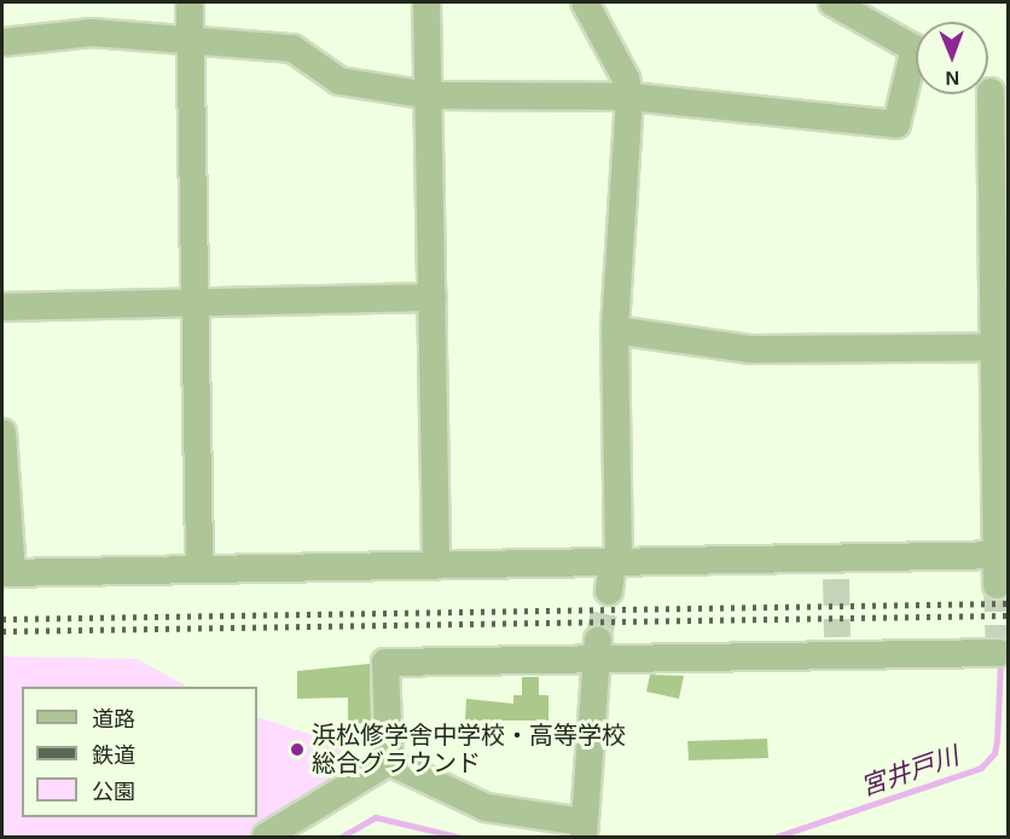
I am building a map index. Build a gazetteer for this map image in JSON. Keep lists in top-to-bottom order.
{
  "water": ["宮井戸川"],
  "places": ["浜松修学舎中学校・高等学校 総合グラウンド"],
  "legend": ["道路", "鉄道", "公園"],
  "north": "bottom"
}
